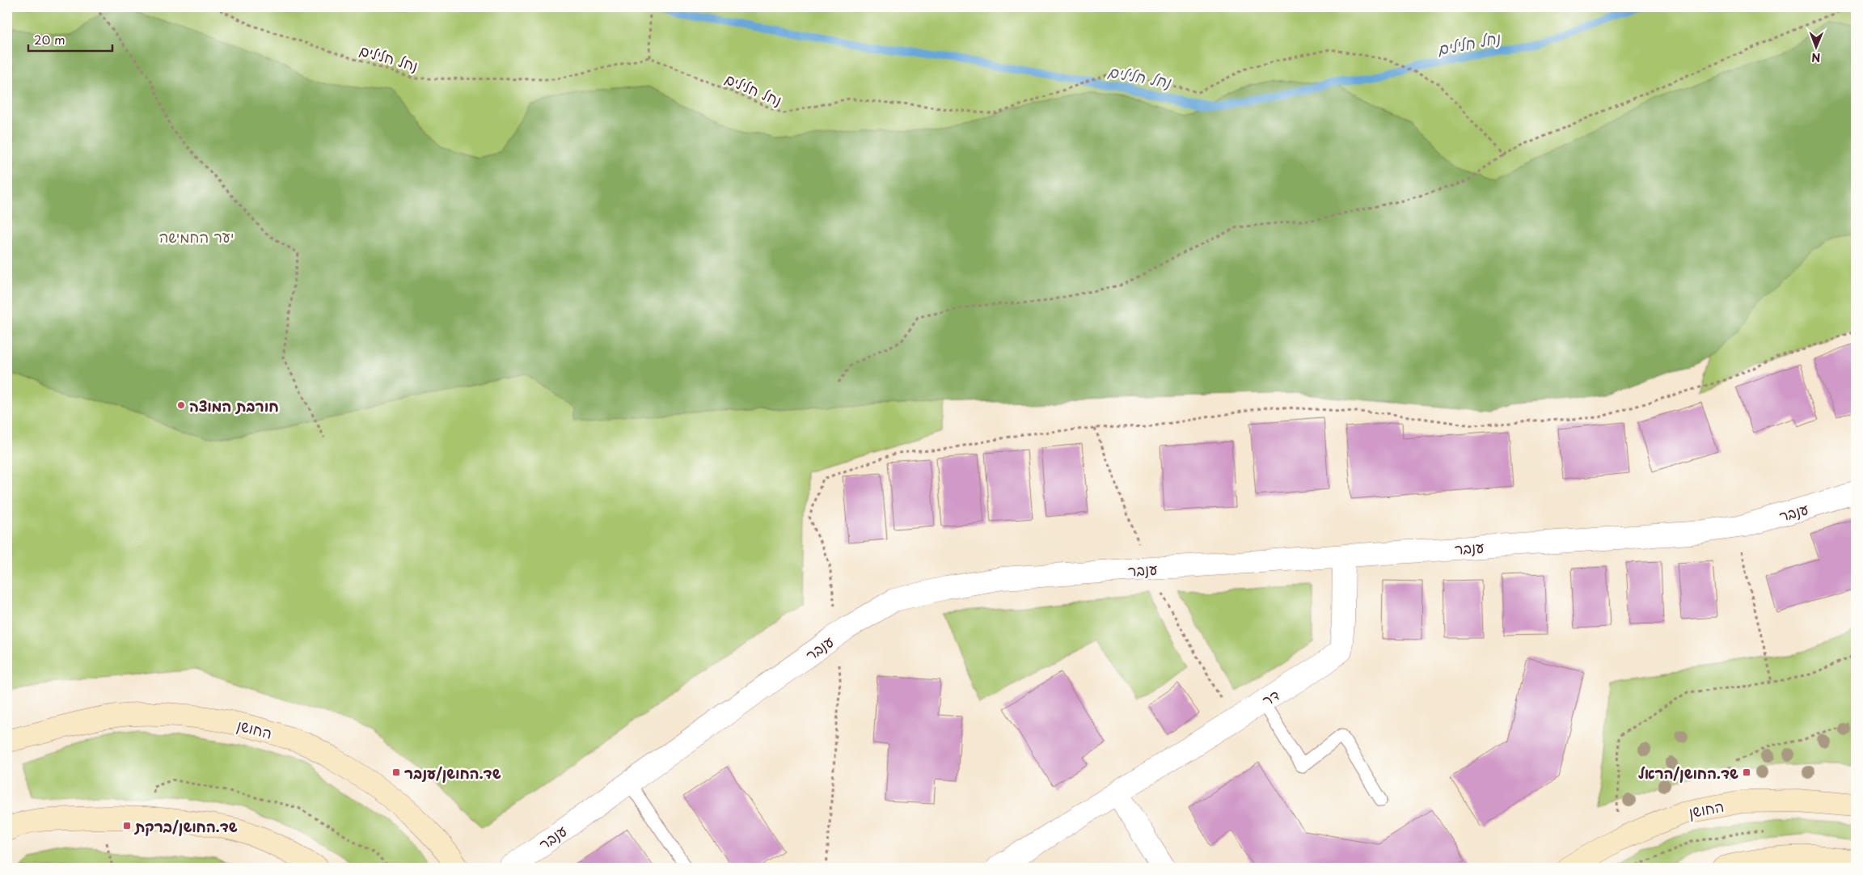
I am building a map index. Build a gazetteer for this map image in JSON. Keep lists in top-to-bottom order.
{
  "streets": {
    "street": ["ענבר", "דר", "החושן"],
    "path": ["נחל חלילים"]
  },
  "crossings": [
    ["ענבר", "דר"]
  ],
  "water": ["נחל חלילים"],
  "parks": ["יער החמישה"],
  "places": {
    "other": ["חורבת המוצה"],
    "transit": ["שד.החושן/ענבר", "שד.החושן/הראל", "שד.החושן/ברקת"]
  },
  "scale_bar": "20 m",
  "north": "bottom"
}
